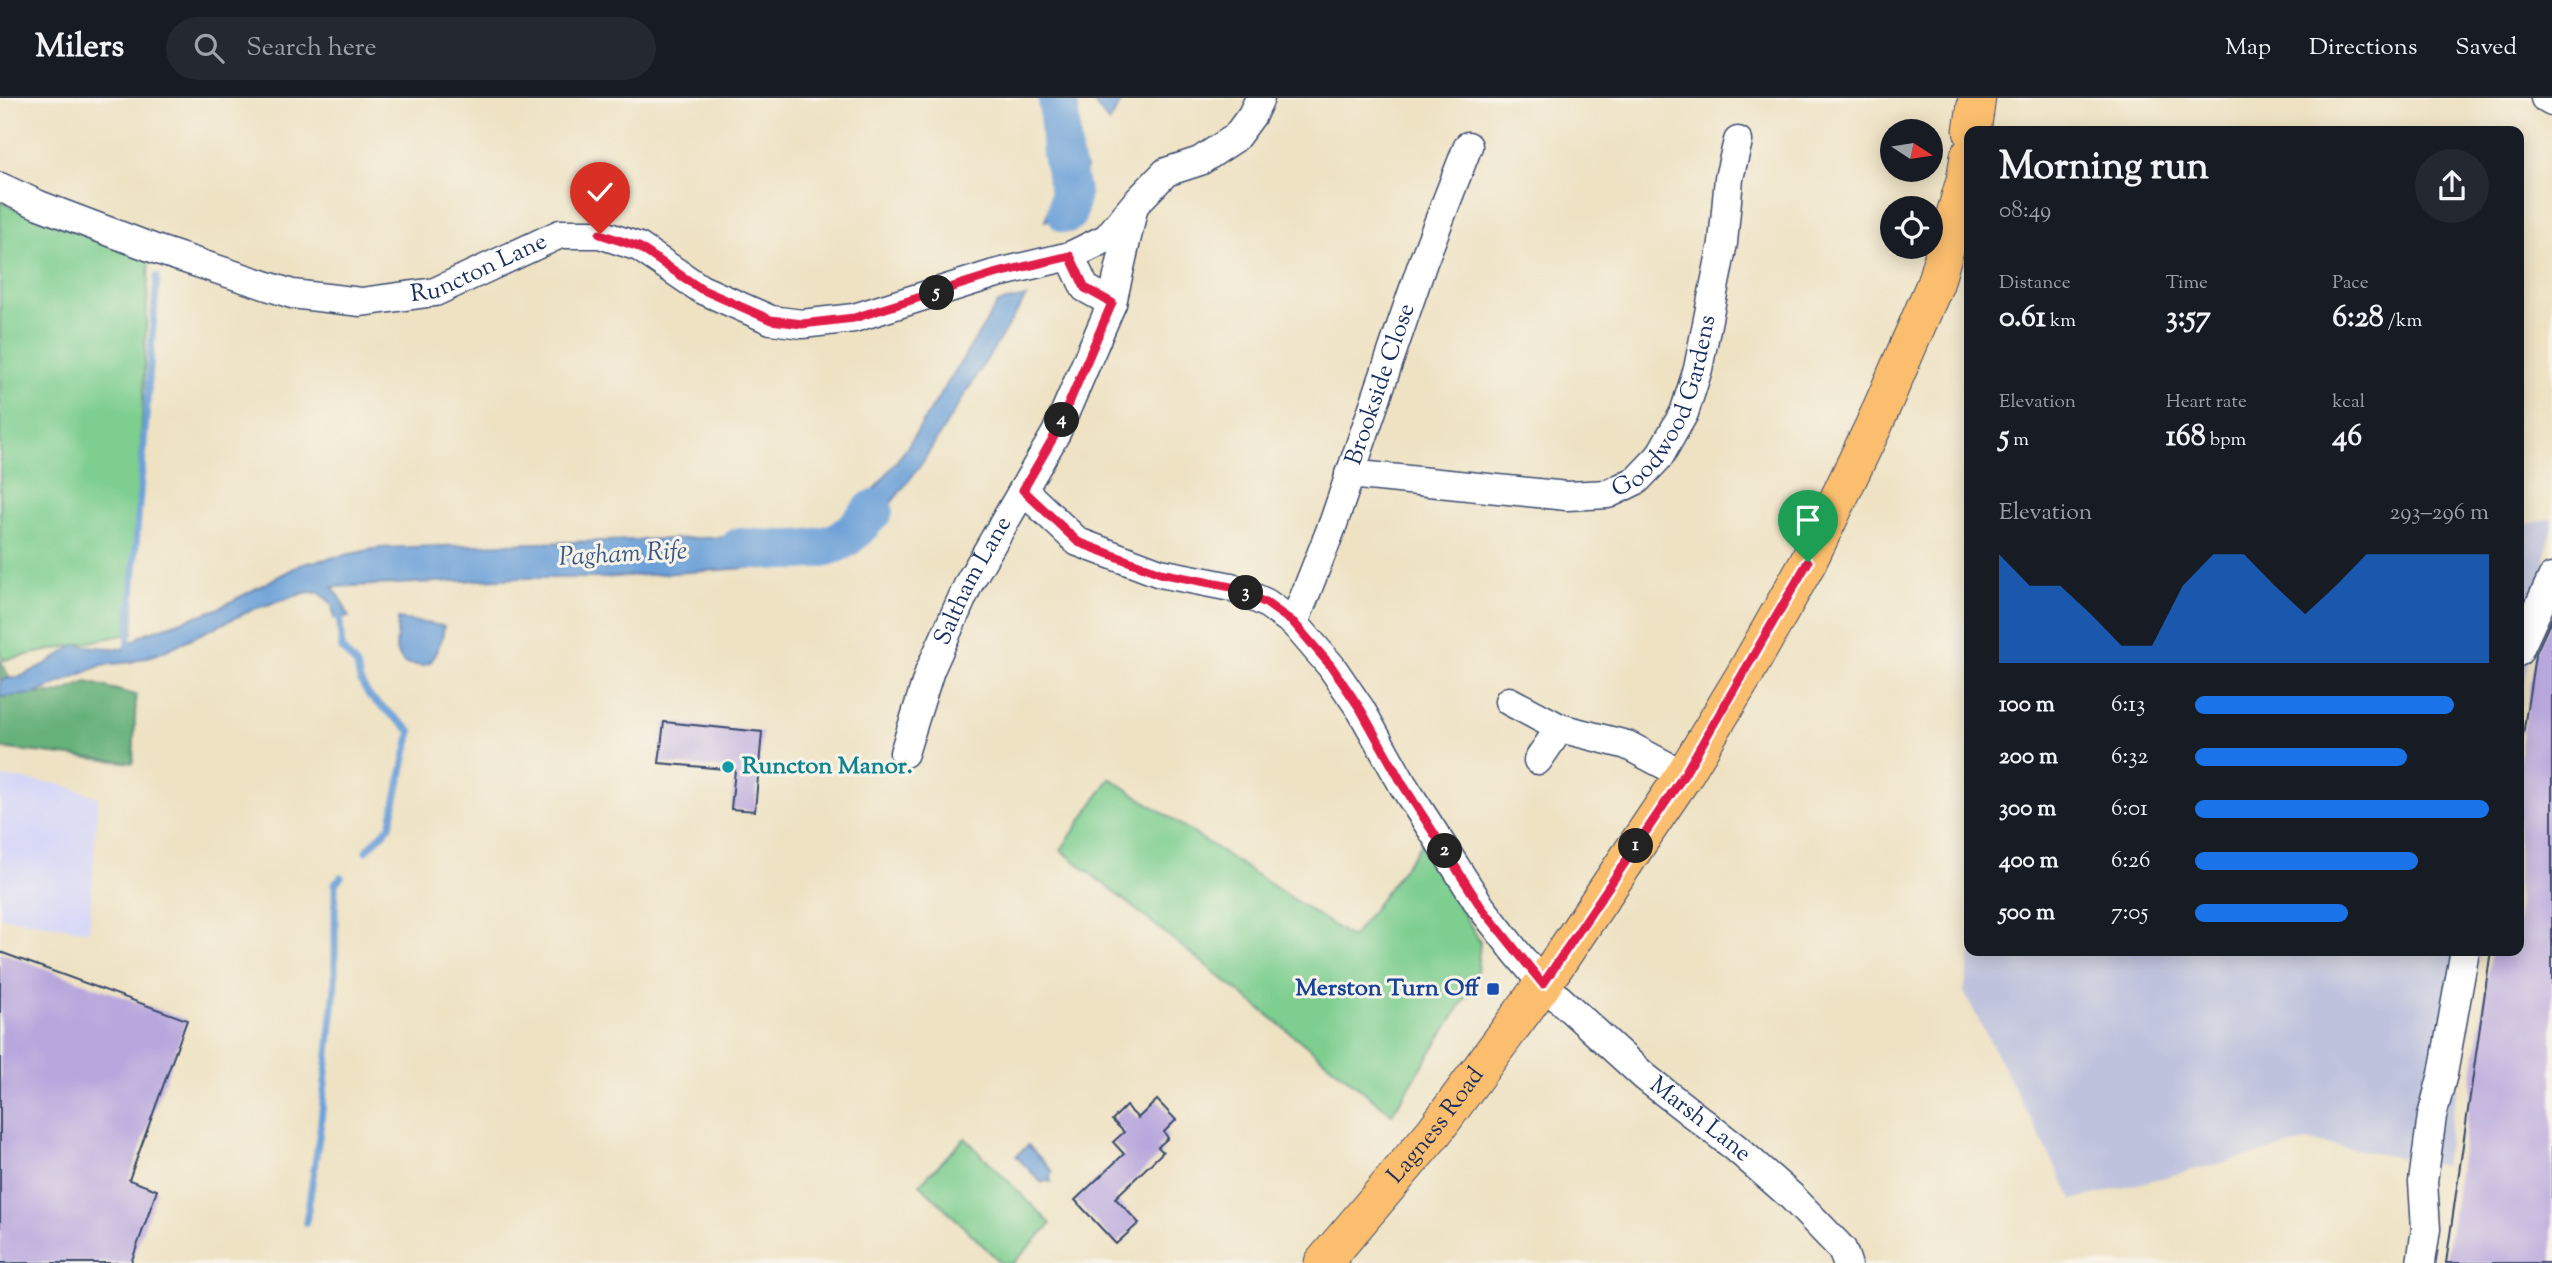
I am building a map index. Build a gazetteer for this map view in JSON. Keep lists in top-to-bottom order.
{
  "streets": {
    "main road": ["Lagness Road"],
    "street": [
      "Runcton Lane",
      "Brookside Close",
      "Goodwood Gardens",
      "Saltham Lane",
      "Marsh Lane"
    ]
  },
  "crossings": [
    ["Runcton Lane", "Saltham Lane"],
    ["Brookside Close", "Goodwood Gardens"],
    ["Brookside Close", "Marsh Lane"],
    ["Saltham Lane", "Marsh Lane"],
    ["Marsh Lane", "Lagness Road"]
  ],
  "water": ["Pagham Rife"],
  "places": {
    "other": ["Runcton Manor."],
    "transit": ["Merston Turn Off"]
  },
  "north": "right",
  "page": {
    "header": "Milers",
    "search": "Search here",
    "nav": ["Map", "Directions", "Saved"],
    "heading": ["Morning run", "08:49"],
    "stats": [
      ["Distance", "0.61 km"],
      ["Time", "3:57"],
      ["Pace", "6:28 /km"],
      ["Elevation", "5 m"],
      ["Heart rate", "168 bpm"],
      ["kcal", "46"]
    ],
    "pins": [
      "5",
      "4",
      "3",
      "1",
      "2"
    ],
    "chart": ["Elevation", "293–296 m"],
    "list": [
      {
        "name": "100 m",
        "note": "6:13"
      },
      {
        "name": "200 m",
        "note": "6:32"
      },
      {
        "name": "300 m",
        "note": "6:01"
      },
      {
        "name": "400 m",
        "note": "6:26"
      },
      {
        "name": "500 m",
        "note": "7:05"
      }
    ]
  }
}
